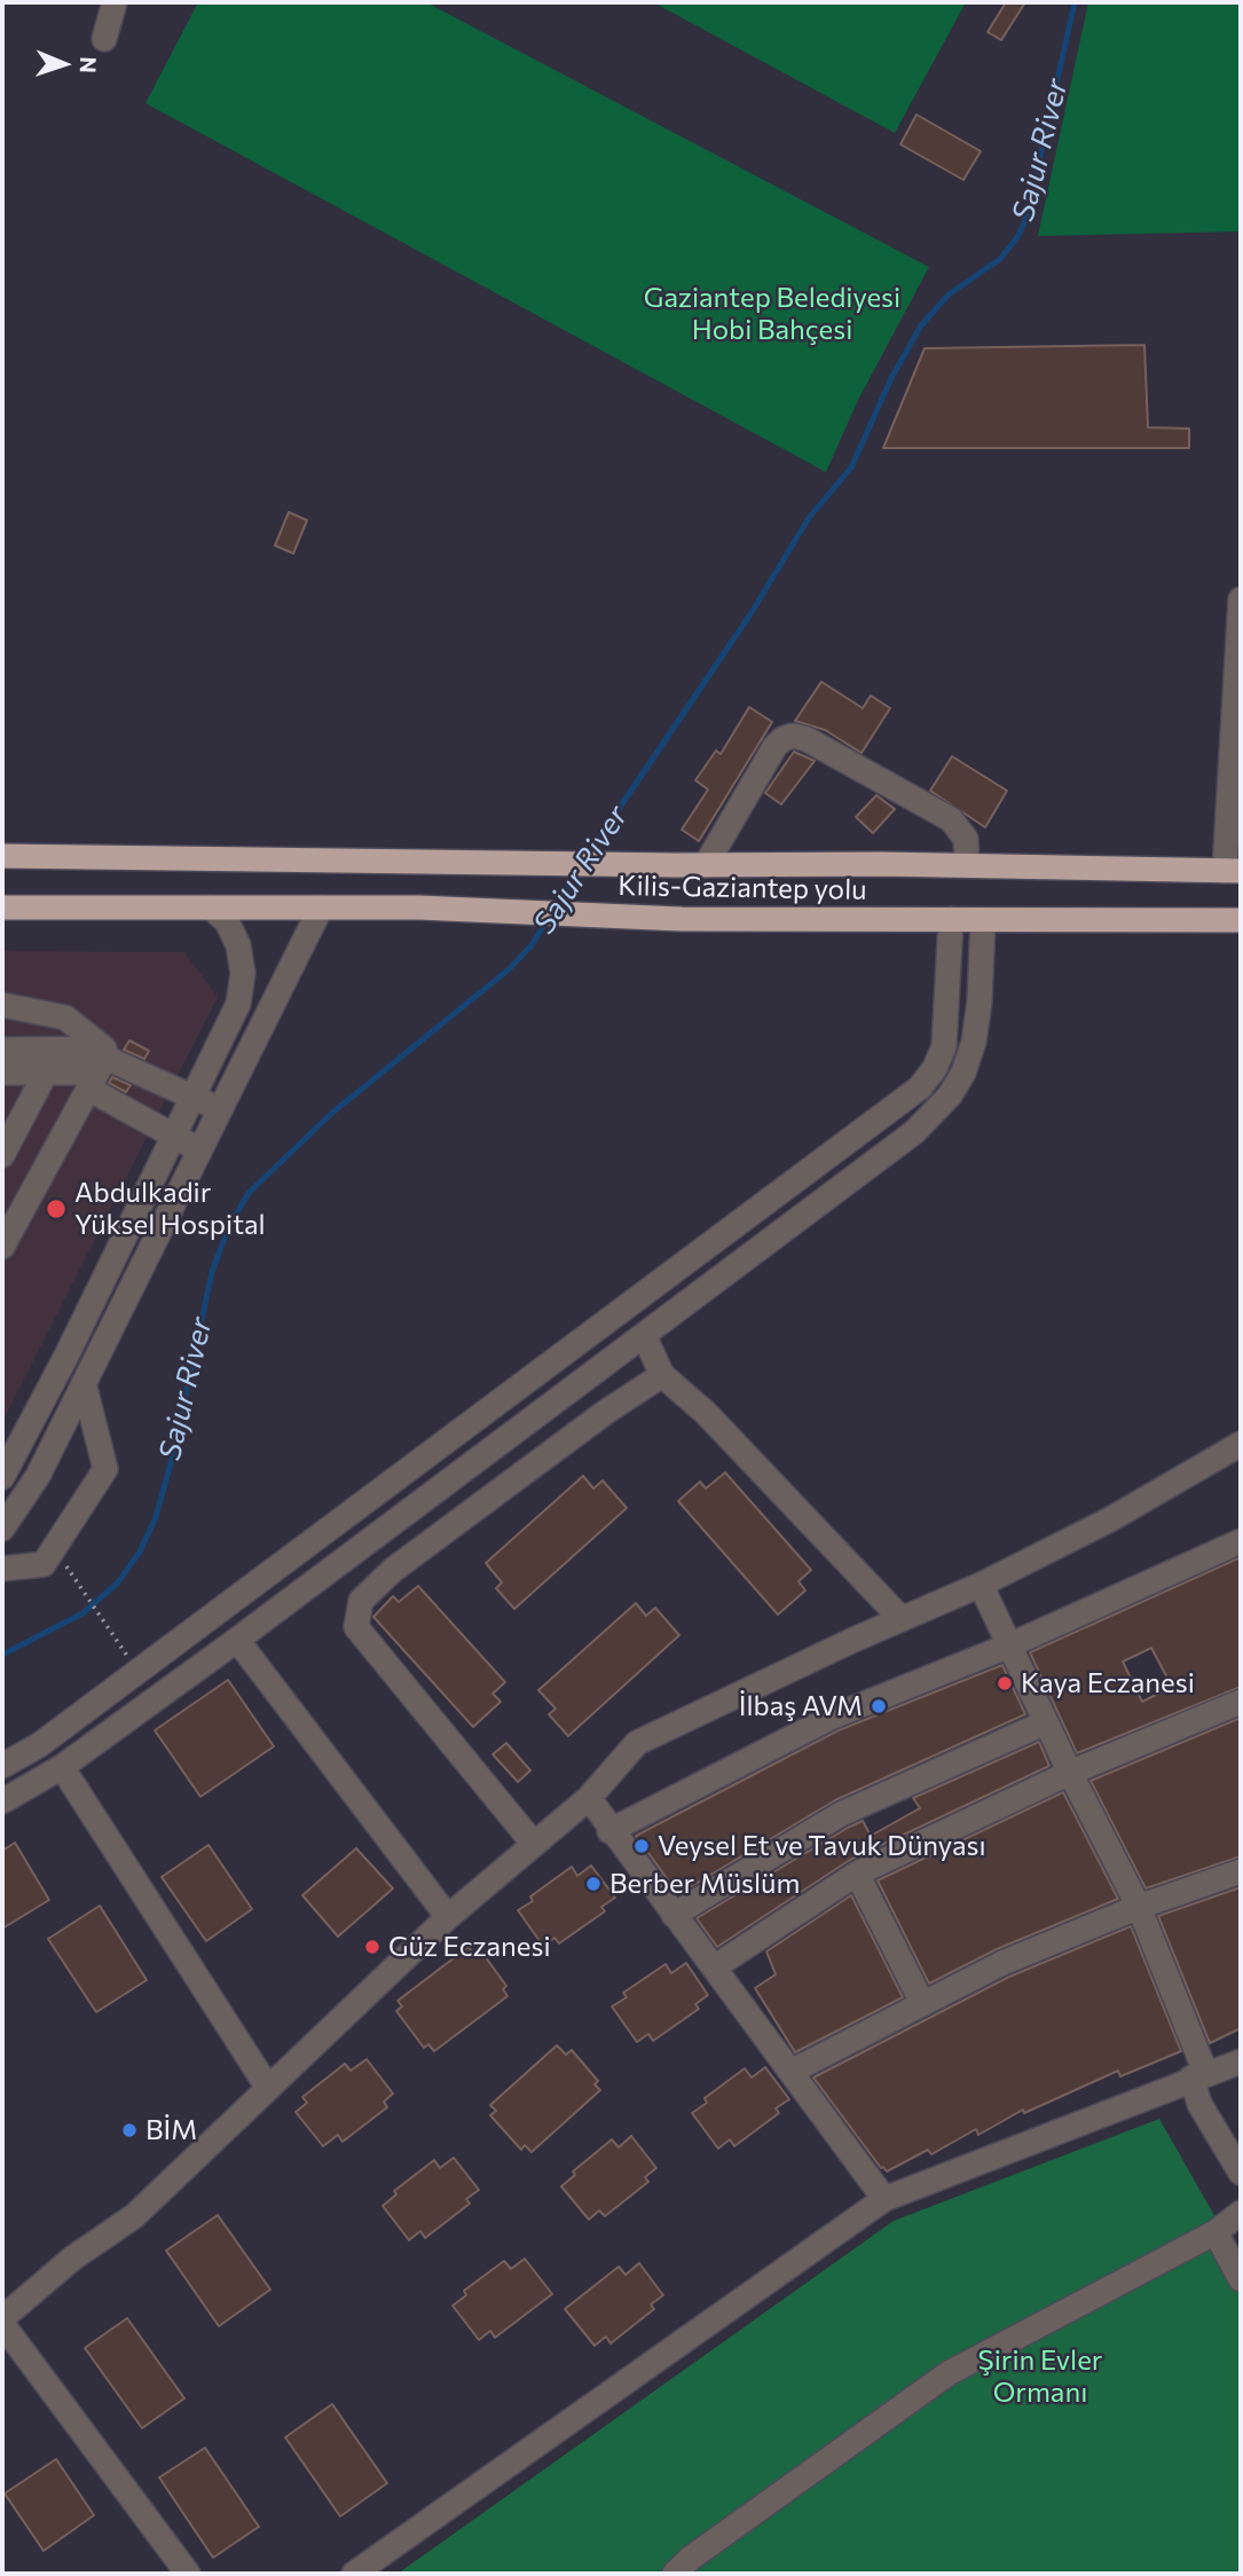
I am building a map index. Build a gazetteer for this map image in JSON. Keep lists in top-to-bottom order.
{
  "streets": {
    "highway": ["Kilis-Gaziantep yolu"]
  },
  "water": ["Sajur River"],
  "parks": ["Gaziantep Belediyesi Hobi Bahçesi", "Şirin Evler Ormanı"],
  "places": [
    "Abdulkadir Yüksel Hospital",
    "Kaya Eczanesi",
    "İlbaş AVM",
    "Veysel Et ve Tavuk Dünyası",
    "Berber Müslüm",
    "Güz Eczanesi",
    "BİM"
  ],
  "north": "right"
}
